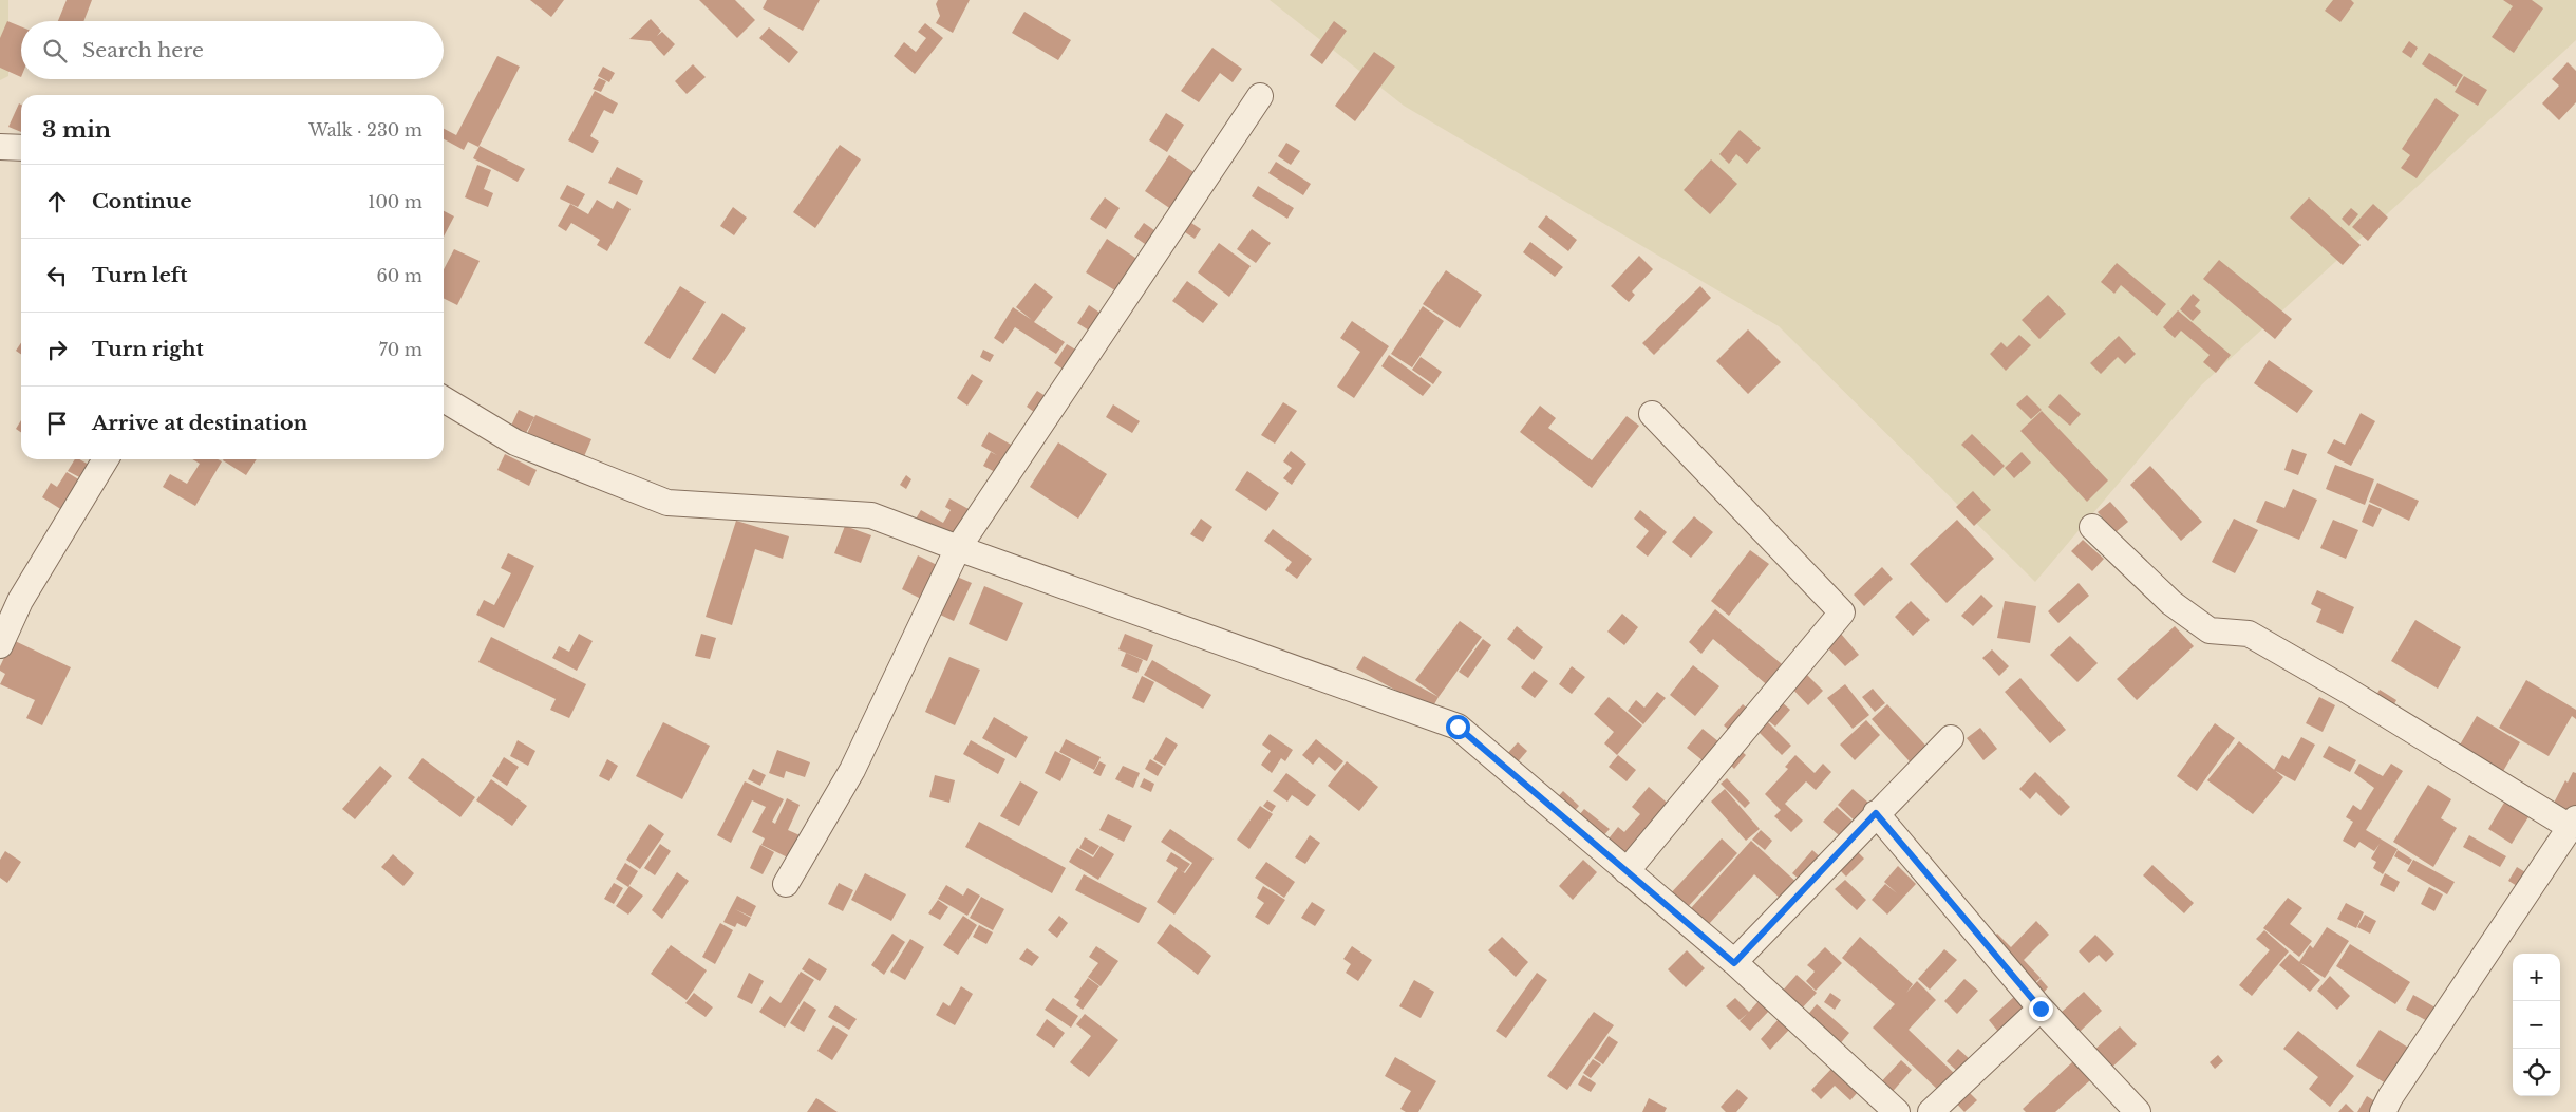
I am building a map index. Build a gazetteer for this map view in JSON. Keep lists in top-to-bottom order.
{
  "page": {
    "search": "Search here",
    "heading": ["3 min", "Walk · 230 m"],
    "list": [
      ["Continue", "100 m"],
      ["Turn left", "60 m"],
      ["Turn right", "70 m"],
      "Arrive at destination"
    ],
    "map_buttons": ["+", "−"]
  }
}
